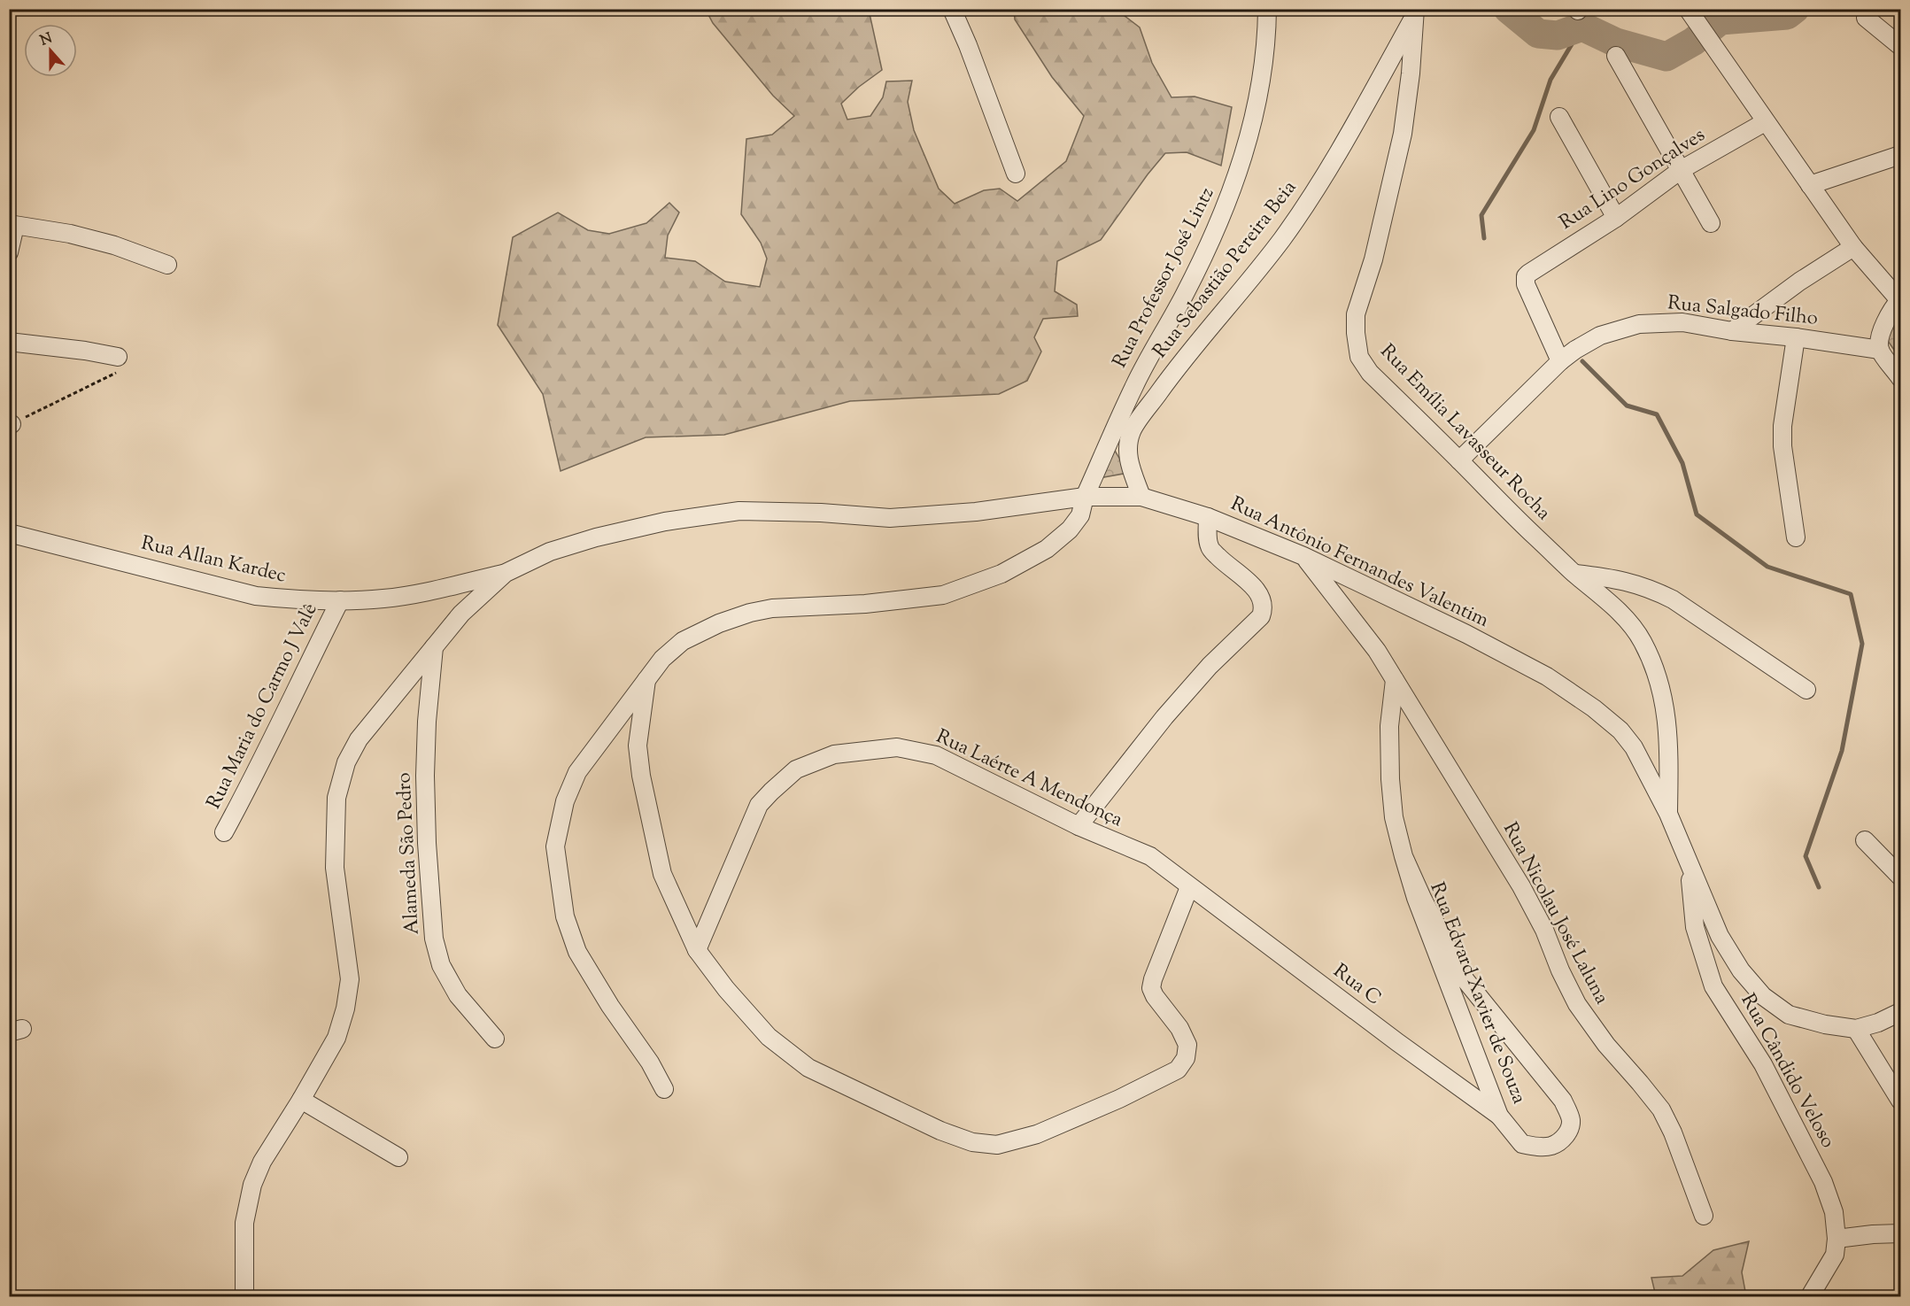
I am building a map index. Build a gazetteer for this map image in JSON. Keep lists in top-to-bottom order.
{
  "streets": {
    "street": [
      "Rua Lino Gonçalves",
      "Rua Sebastião Pereira Beia",
      "Rua Professor José Lintz",
      "Rua Salgado Filho",
      "Rua Emília Lavasseur Rocha",
      "Rua Allan Kardec",
      "Rua Antônio Fernandes Valentim",
      "Rua Maria do Carmo J Valê",
      "Rua Laérte A Mendonça",
      "Alameda São Pedro",
      "Rua Nicolau José Laluna",
      "Rua C",
      "Rua Edvard Xavier de Souza",
      "Rua Cândido Veloso"
    ]
  },
  "crossings": [
    ["Rua Lino Gonçalves", "Rua Salgado Filho"],
    ["Rua Sebastião Pereira Beia", "Rua Emília Lavasseur Rocha"],
    ["Rua Sebastião Pereira Beia", "Rua Antônio Fernandes Valentim"],
    ["Rua Professor José Lintz", "Rua Antônio Fernandes Valentim"],
    ["Rua Salgado Filho", "Rua Emília Lavasseur Rocha"],
    ["Rua Emília Lavasseur Rocha", "Rua Antônio Fernandes Valentim"],
    ["Rua Allan Kardec", "Rua Antônio Fernandes Valentim"],
    ["Rua Allan Kardec", "Rua Maria do Carmo J Valê"],
    ["Rua Antônio Fernandes Valentim", "Alameda São Pedro"],
    ["Rua Antônio Fernandes Valentim", "Rua Nicolau José Laluna"],
    ["Rua Antônio Fernandes Valentim", "Rua Cândido Veloso"],
    ["Rua Laérte A Mendonça", "Rua C"],
    ["Rua Nicolau José Laluna", "Rua Edvard Xavier de Souza"],
    ["Rua C", "Rua Edvard Xavier de Souza"]
  ],
  "north": "top"
}
